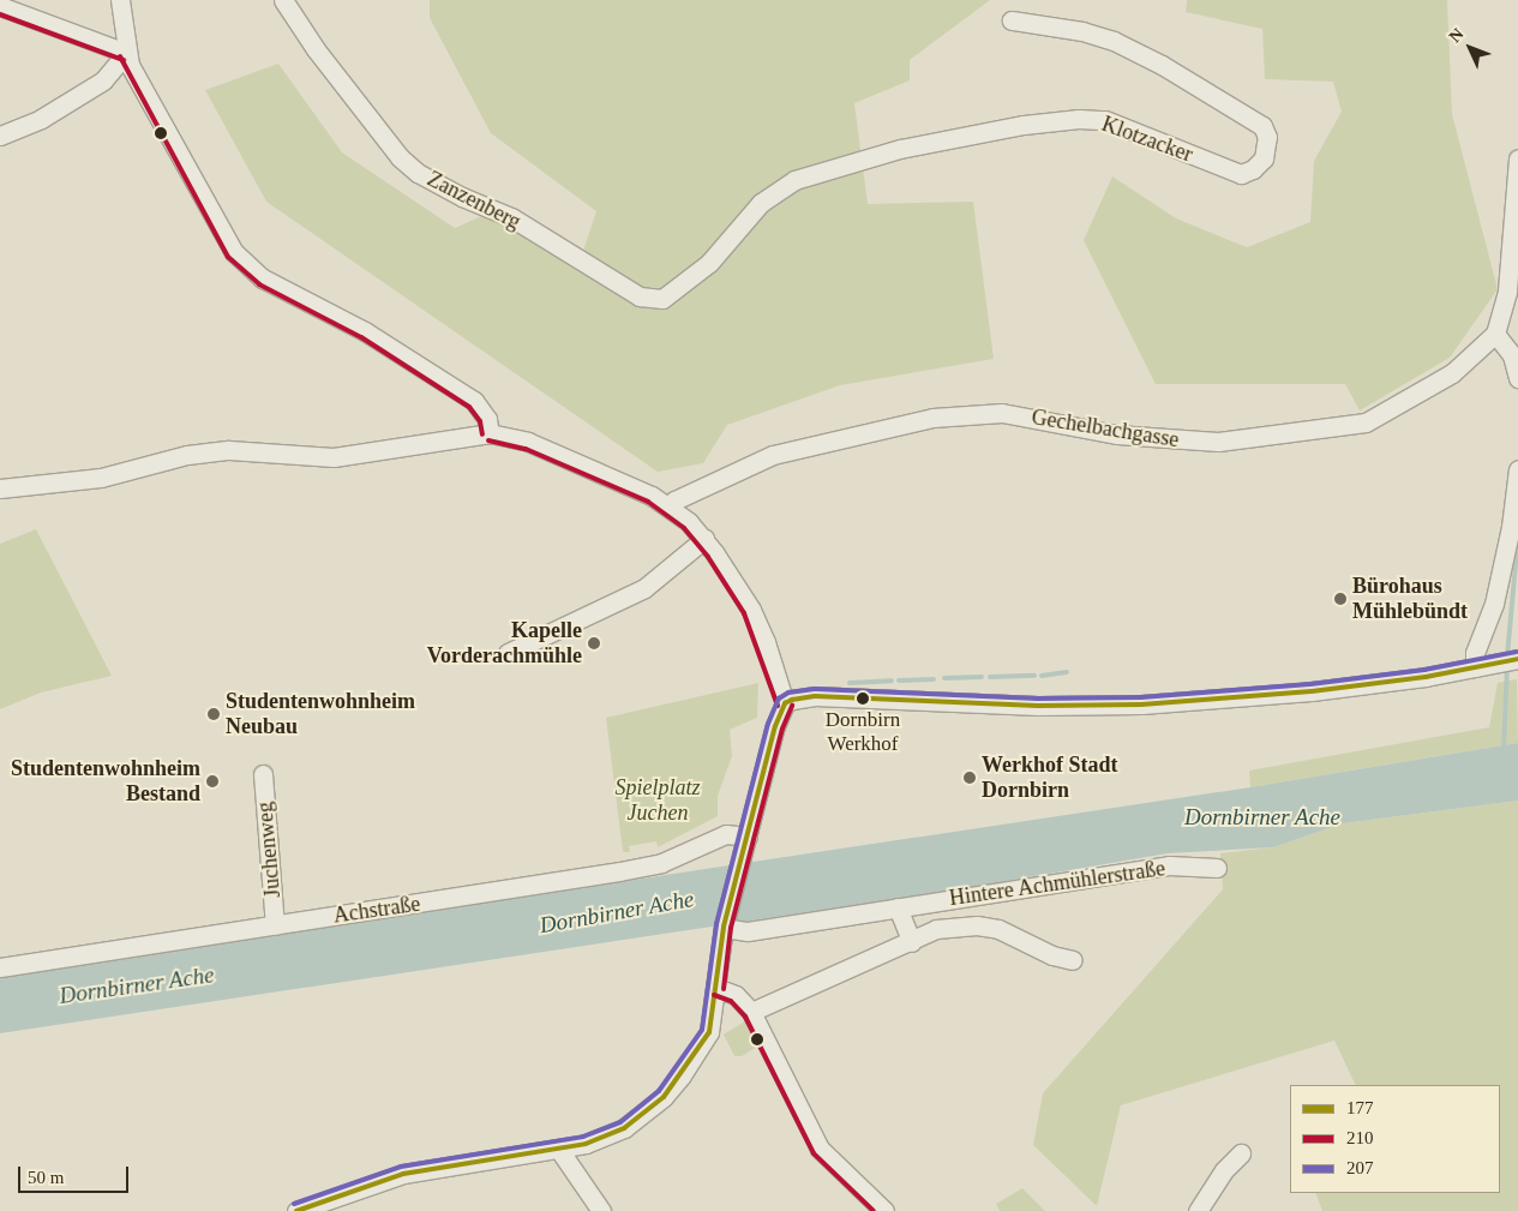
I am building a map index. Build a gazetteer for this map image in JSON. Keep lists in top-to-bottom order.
{
  "streets": {
    "street": [
      "Klotzacker",
      "Zanzenberg",
      "Gechelbachgasse",
      "Juchenweg",
      "Hintere Achmühlerstraße",
      "Achstraße"
    ]
  },
  "crossings": [
    ["Klotzacker", "Zanzenberg"],
    ["Juchenweg", "Achstraße"]
  ],
  "water": ["Dornbirner Ache"],
  "parks": ["Spielplatz Juchen"],
  "places": [
    "Bürohaus Mühlebündt",
    "Kapelle Vorderachmühle",
    "Dornbirn Werkhof",
    "Studentenwohnheim Neubau",
    "Werkhof Stadt Dornbirn",
    "Studentenwohnheim Bestand"
  ],
  "lines": ["transit line 210", "transit line 207", "transit line 177"],
  "legend": ["177", "210", "207"],
  "scale_bar": "50 m",
  "north": "top left"
}
